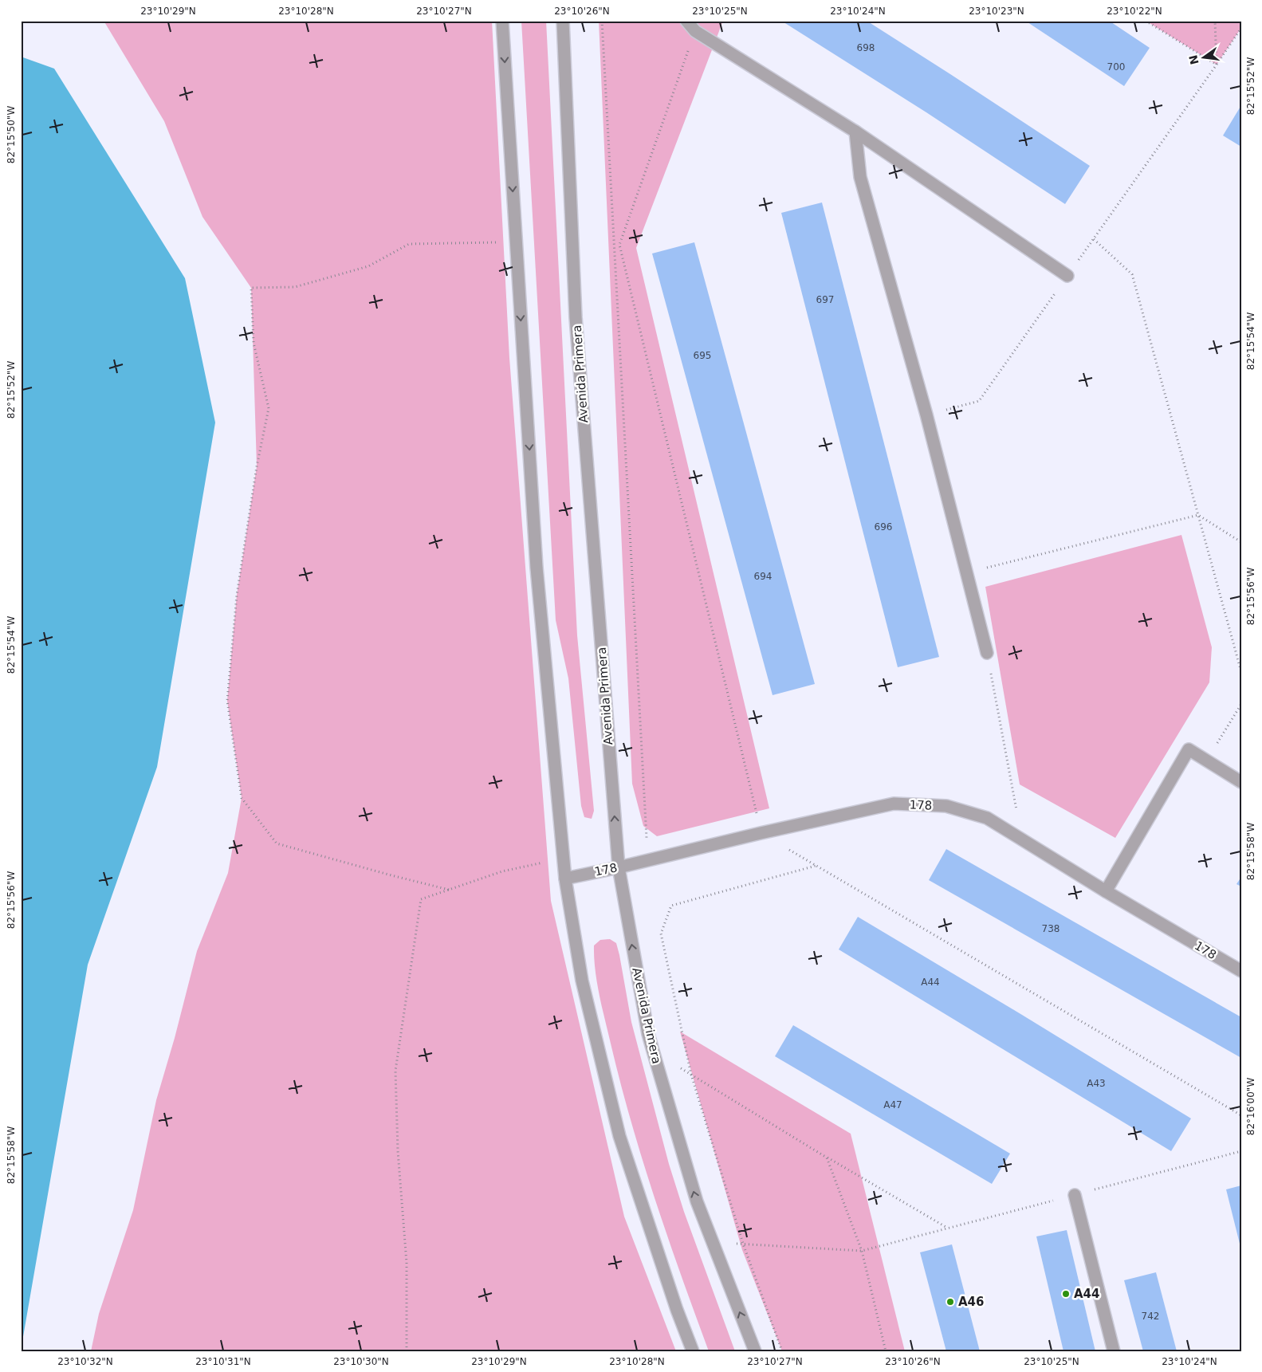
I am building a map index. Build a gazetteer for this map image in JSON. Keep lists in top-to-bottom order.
{
  "streets": {
    "street": ["Avenida Primera", "178"]
  },
  "crossings": [
    ["Avenida Primera", "178"]
  ],
  "places": ["A44", "A46"],
  "house_numbers": [
    "698",
    "700",
    "697",
    "695",
    "696",
    "694",
    "738",
    "A44",
    "A43",
    "A47",
    "742"
  ],
  "north": "left",
  "coordinates": [
    "23°10'29\"N",
    "23°10'28\"N",
    "23°10'27\"N",
    "23°10'26\"N",
    "23°10'25\"N",
    "23°10'24\"N",
    "23°10'23\"N",
    "23°10'22\"N",
    "82°15'52\"W",
    "82°15'50\"W",
    "82°15'54\"W",
    "82°15'56\"W",
    "82°15'58\"W",
    "82°16'00\"W",
    "23°10'32\"N",
    "23°10'31\"N",
    "23°10'30\"N"
  ]
}
